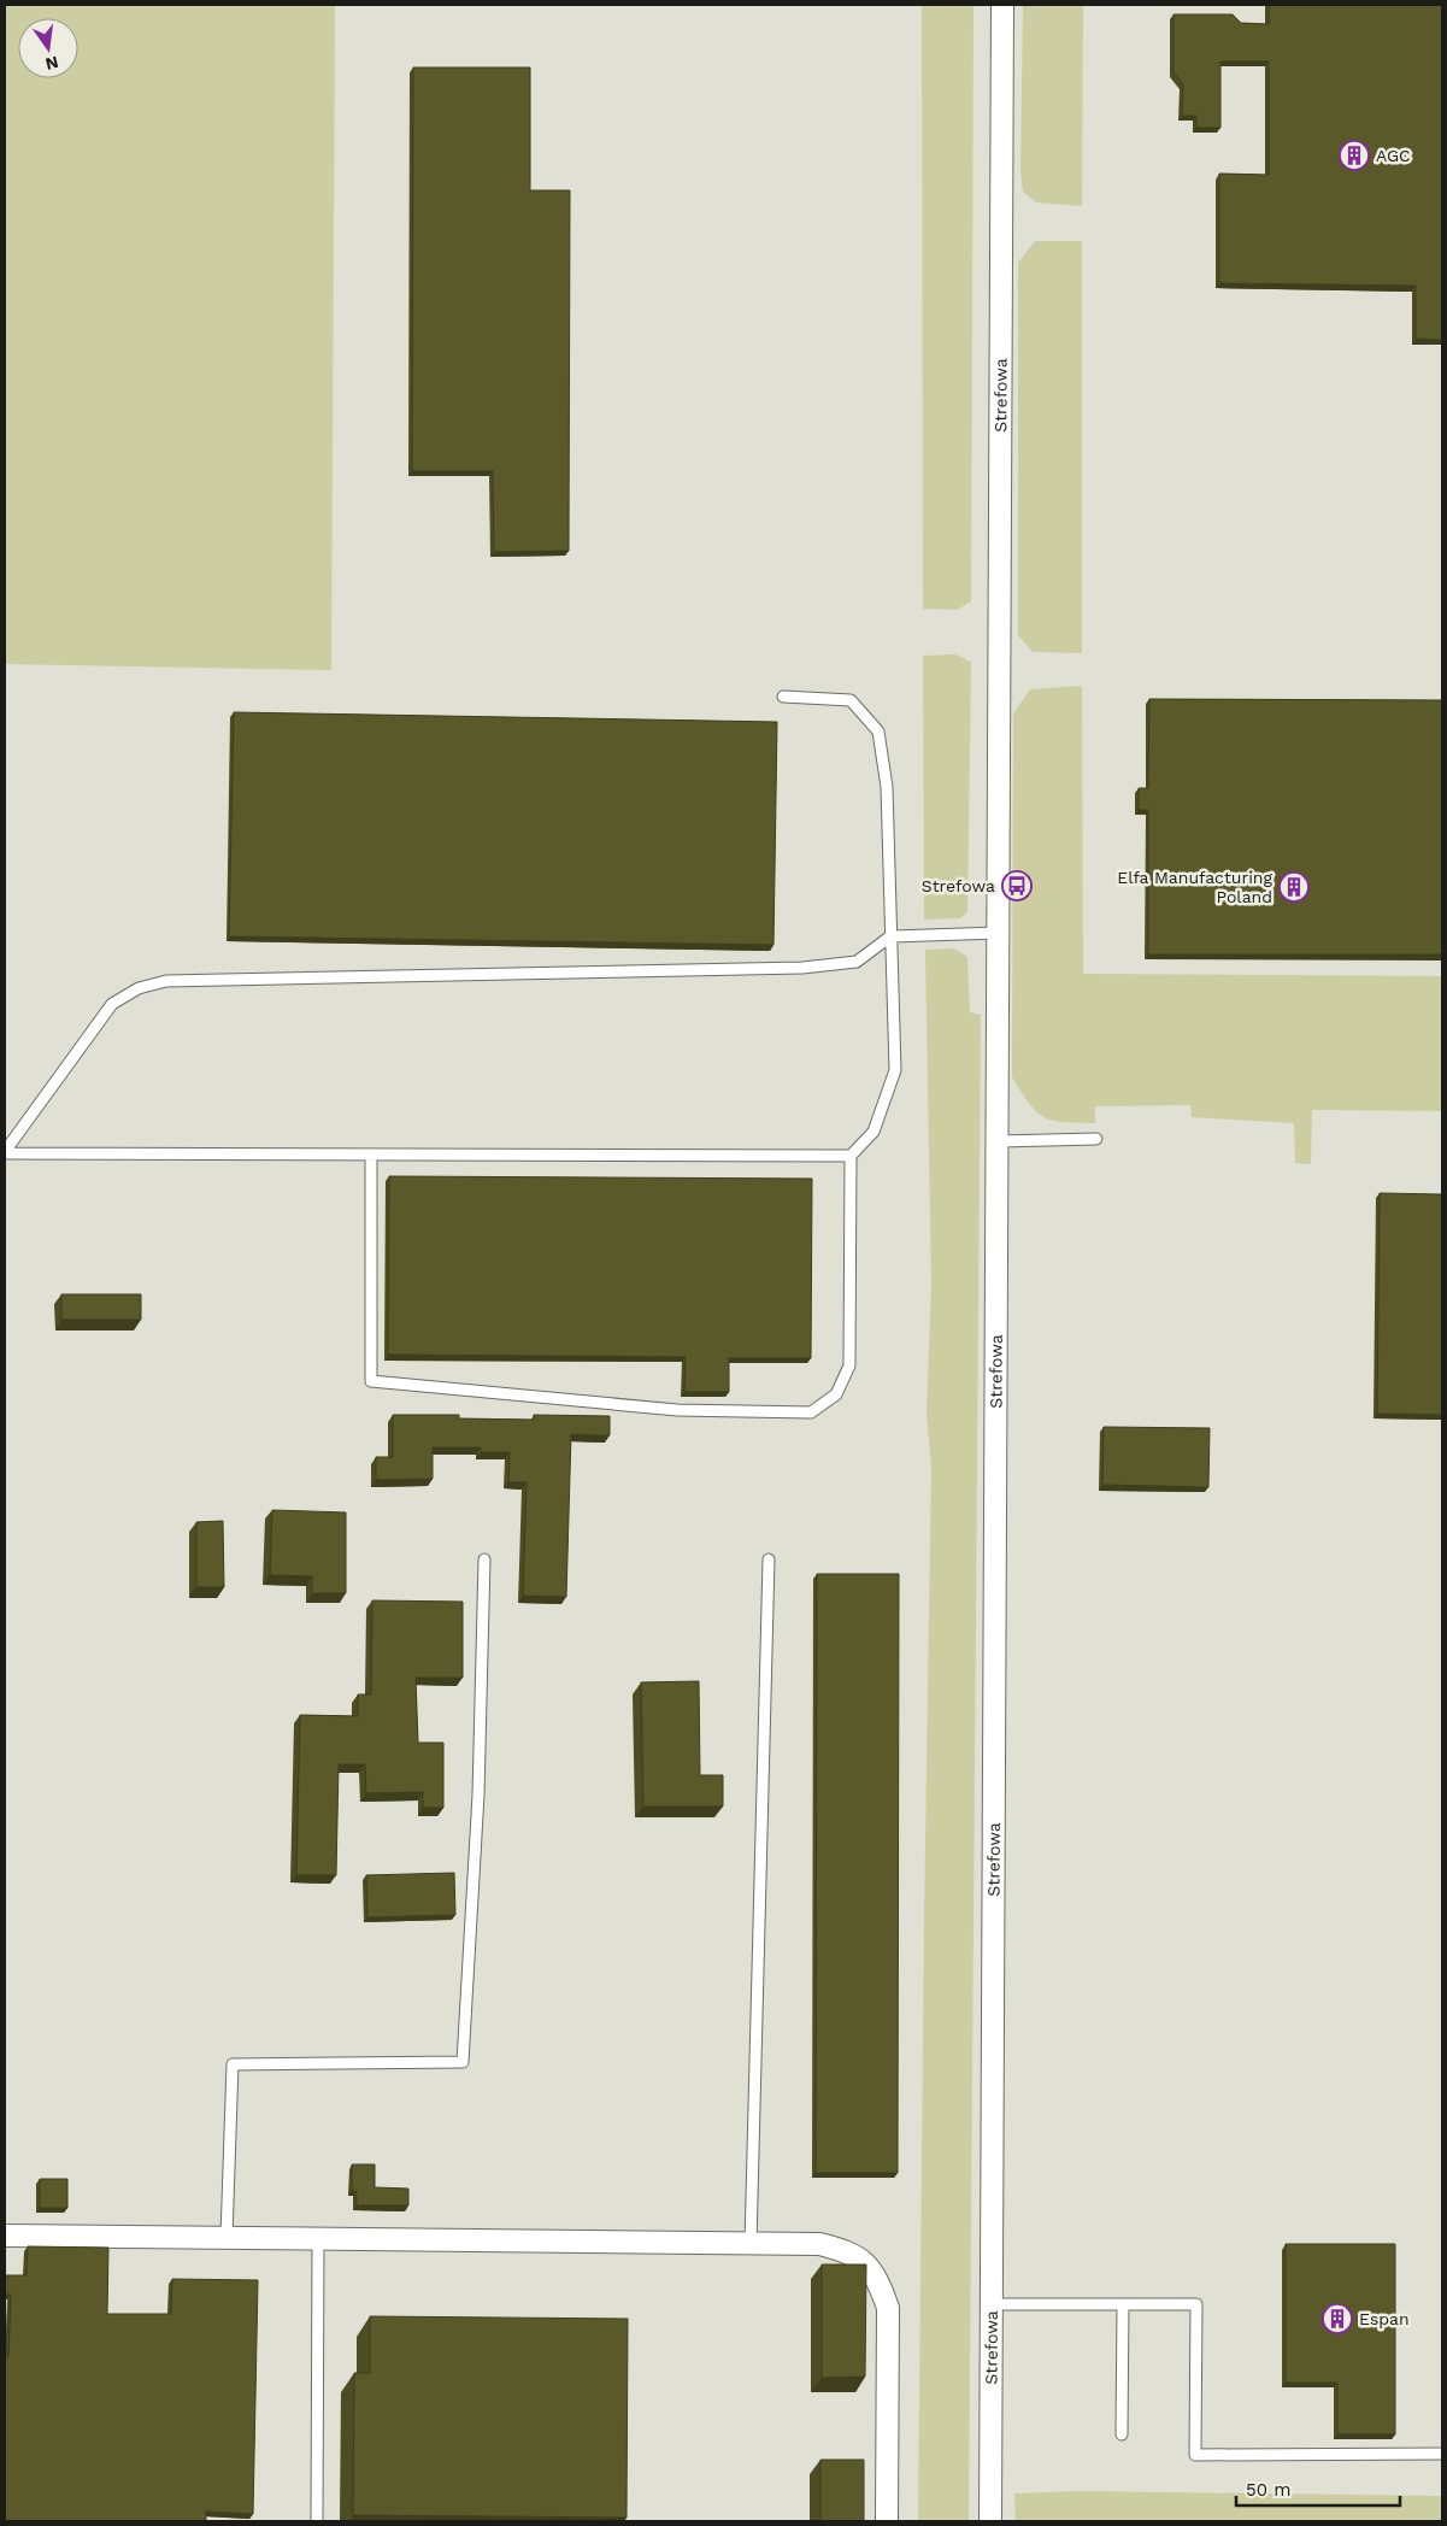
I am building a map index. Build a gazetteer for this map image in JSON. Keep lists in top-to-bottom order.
{
  "streets": {
    "street": ["Strefowa"]
  },
  "places": {
    "building": ["AGC", "Elfa Manufacturing Poland", "Espan"],
    "bus stop": ["Strefowa"]
  },
  "scale_bar": "50 m",
  "north": "bottom"
}
